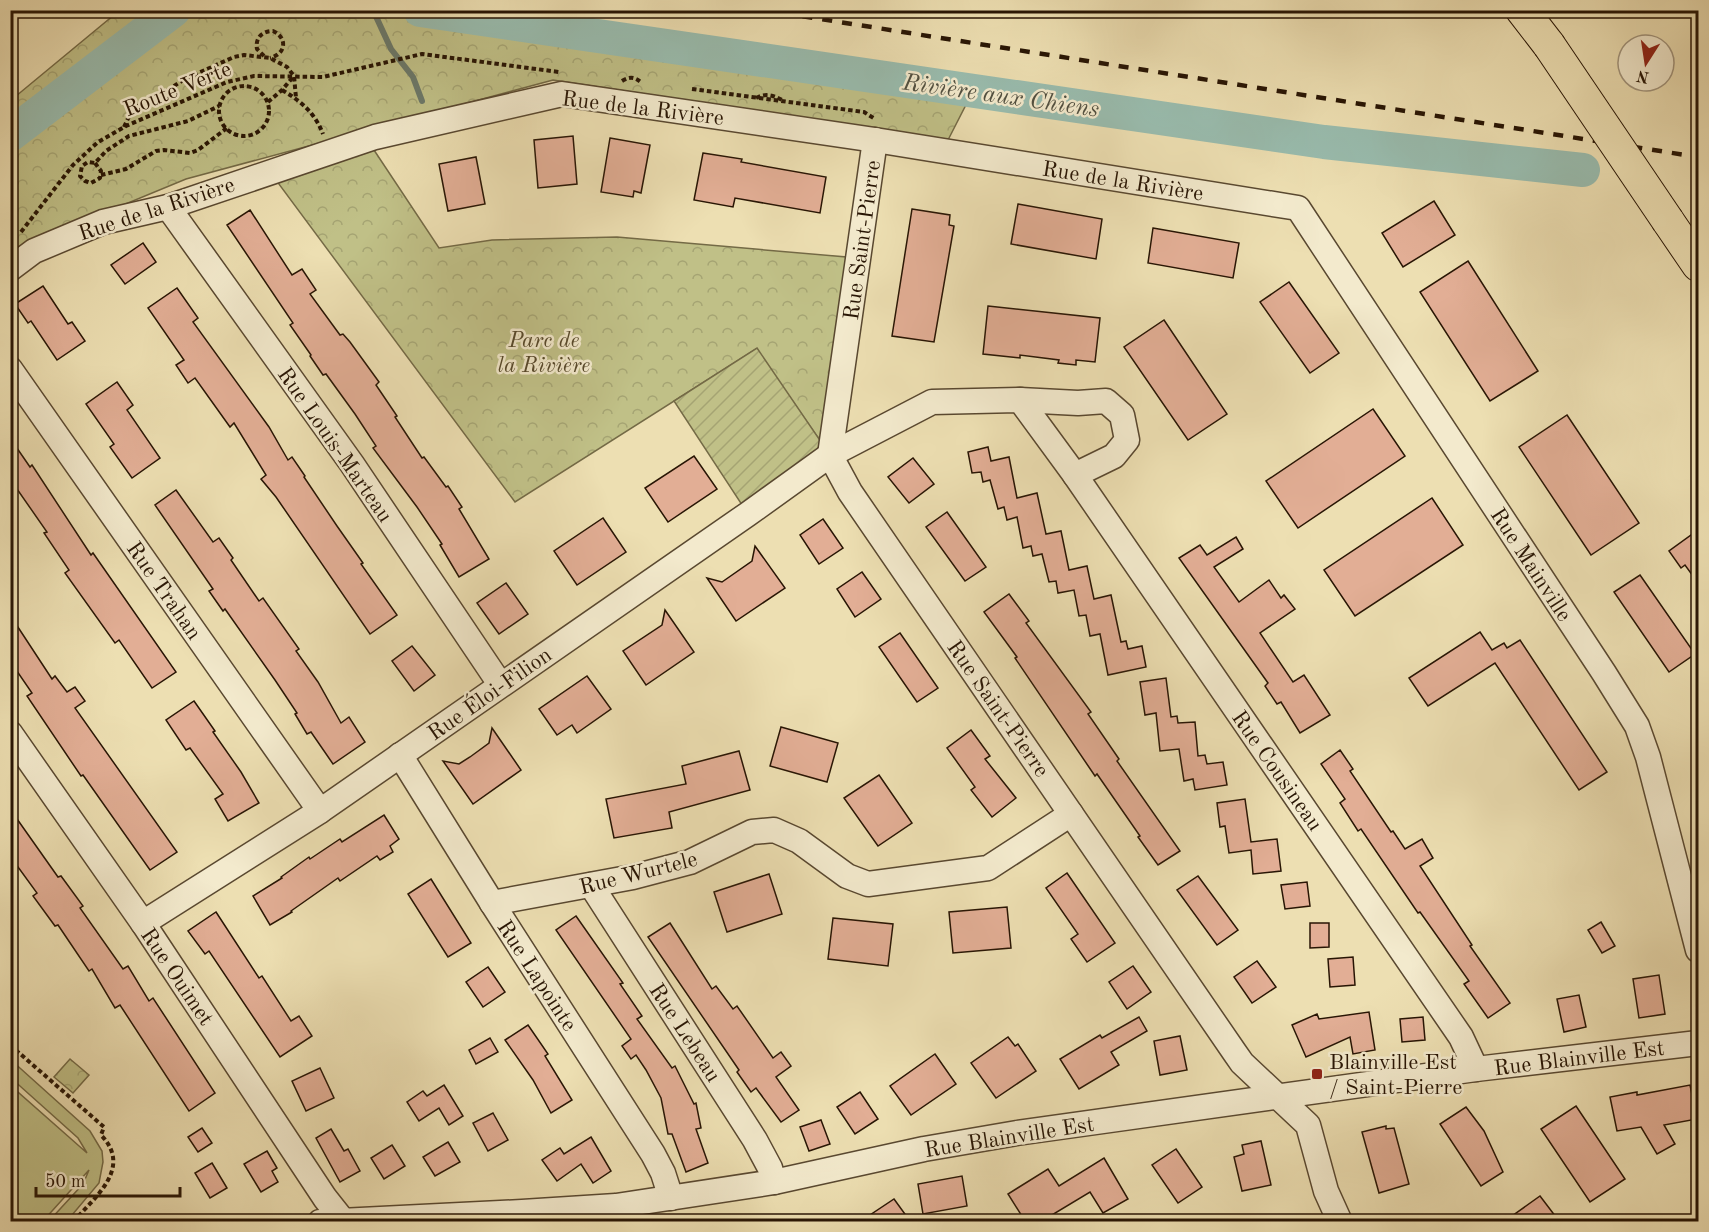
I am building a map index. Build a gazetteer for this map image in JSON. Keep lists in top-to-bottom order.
{
  "streets": {
    "street": [
      "Rue de la Rivière",
      "Rue Saint-Pierre",
      "Rue Louis-Marteau",
      "Rue Mainville",
      "Rue Trahan",
      "Rue Éloi-Filion",
      "Rue Cousineau",
      "Rue Wurtele",
      "Rue Lapointe",
      "Rue Ouimet",
      "Rue Lebeau",
      "Rue Blainville Est"
    ],
    "path": ["Route Verte"]
  },
  "crossings": [
    ["Rue de la Rivière", "Rue Saint-Pierre"],
    ["Rue de la Rivière", "Rue Louis-Marteau"],
    ["Rue de la Rivière", "Rue Mainville"],
    ["Rue Saint-Pierre", "Rue Éloi-Filion"],
    ["Rue Saint-Pierre", "Rue Wurtele"],
    ["Rue Saint-Pierre", "Rue Blainville Est"],
    ["Rue Louis-Marteau", "Rue Éloi-Filion"],
    ["Rue Trahan", "Rue Éloi-Filion"],
    ["Rue Éloi-Filion", "Rue Lapointe"],
    ["Rue Éloi-Filion", "Rue Ouimet"],
    ["Rue Cousineau", "Rue Blainville Est"],
    ["Rue Wurtele", "Rue Lapointe"],
    ["Rue Wurtele", "Rue Lebeau"],
    ["Rue Lapointe", "Rue Blainville Est"],
    ["Rue Ouimet", "Rue Blainville Est"],
    ["Rue Lebeau", "Rue Blainville Est"]
  ],
  "water": ["Rivière aux Chiens"],
  "parks": ["Parc de la Rivière"],
  "places": {
    "transit": ["Blainville Est / Saint-Pierre"]
  },
  "scale_bar": "50 m",
  "north": "bottom"
}
